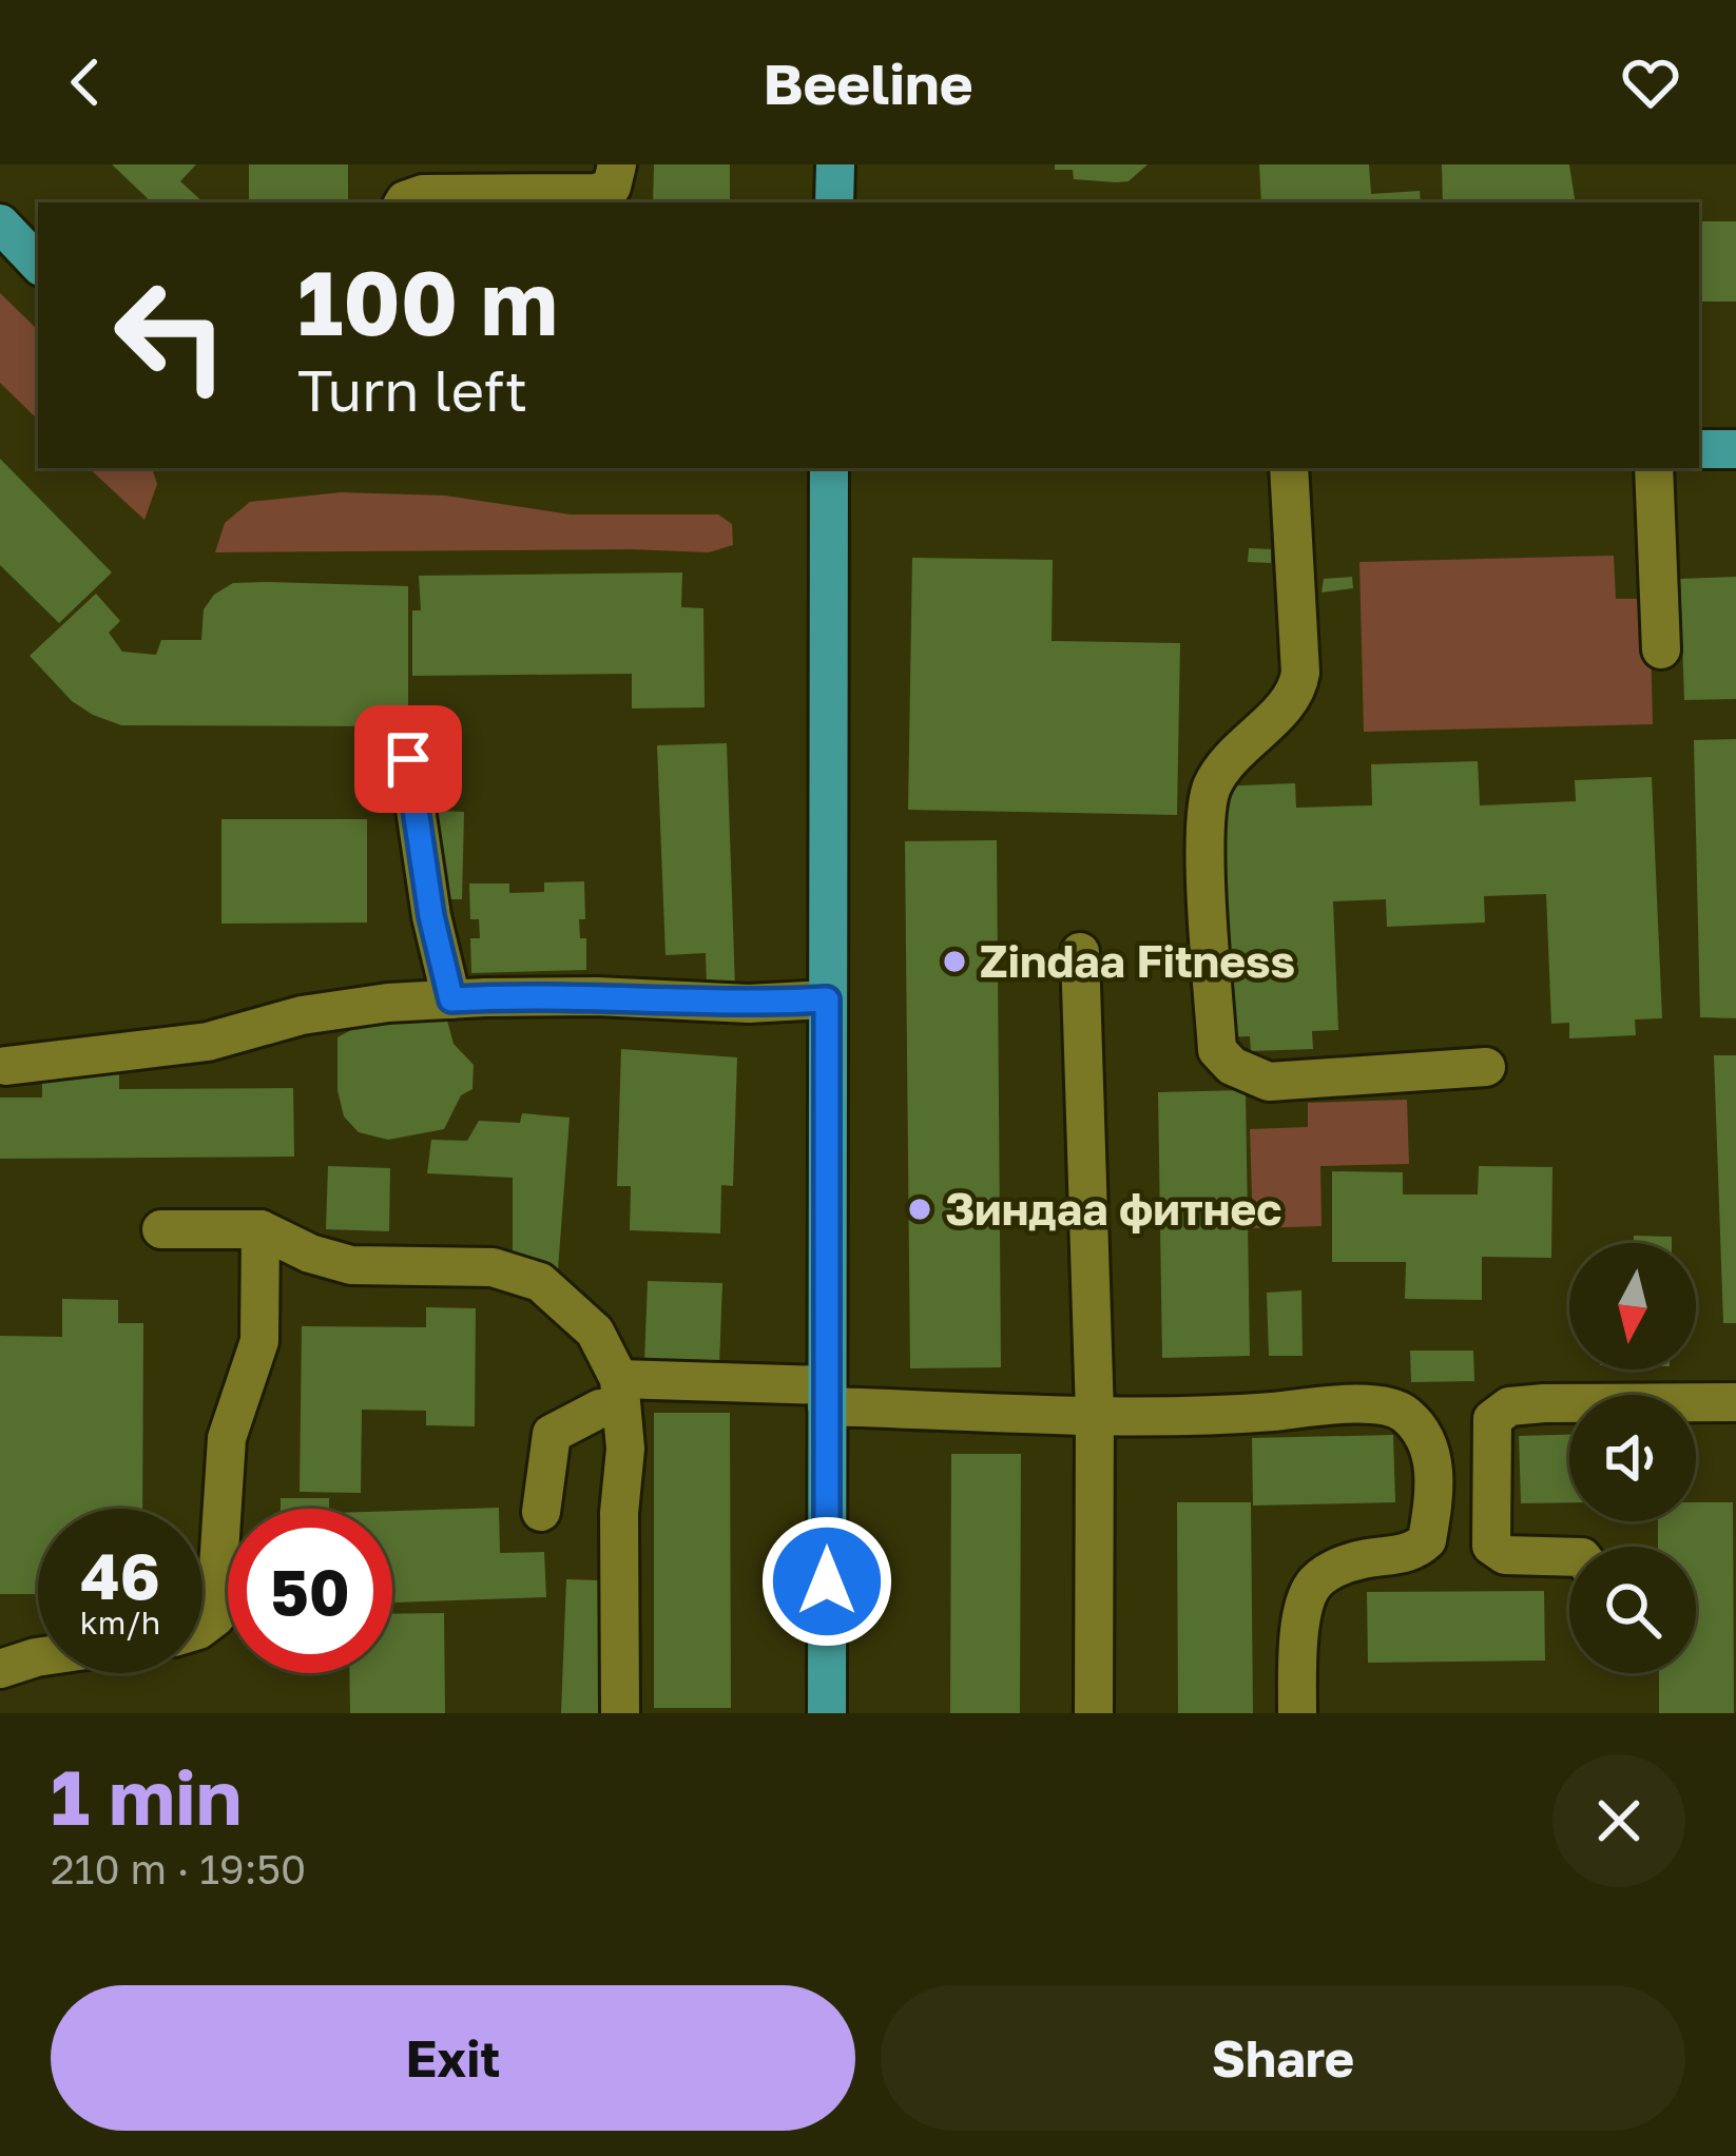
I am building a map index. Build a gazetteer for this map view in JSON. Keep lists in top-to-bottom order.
{
  "places": ["Zindaa Fitness", "Зиндаа фитнес"],
  "north": "bottom",
  "page": {
    "header": "Beeline",
    "turn": ["100 m", "Turn left"],
    "speed": "46 km/h",
    "limit": "50",
    "heading": ["1 min", "210 m · 19:50"],
    "buttons": ["Exit", "Share"]
  }
}
